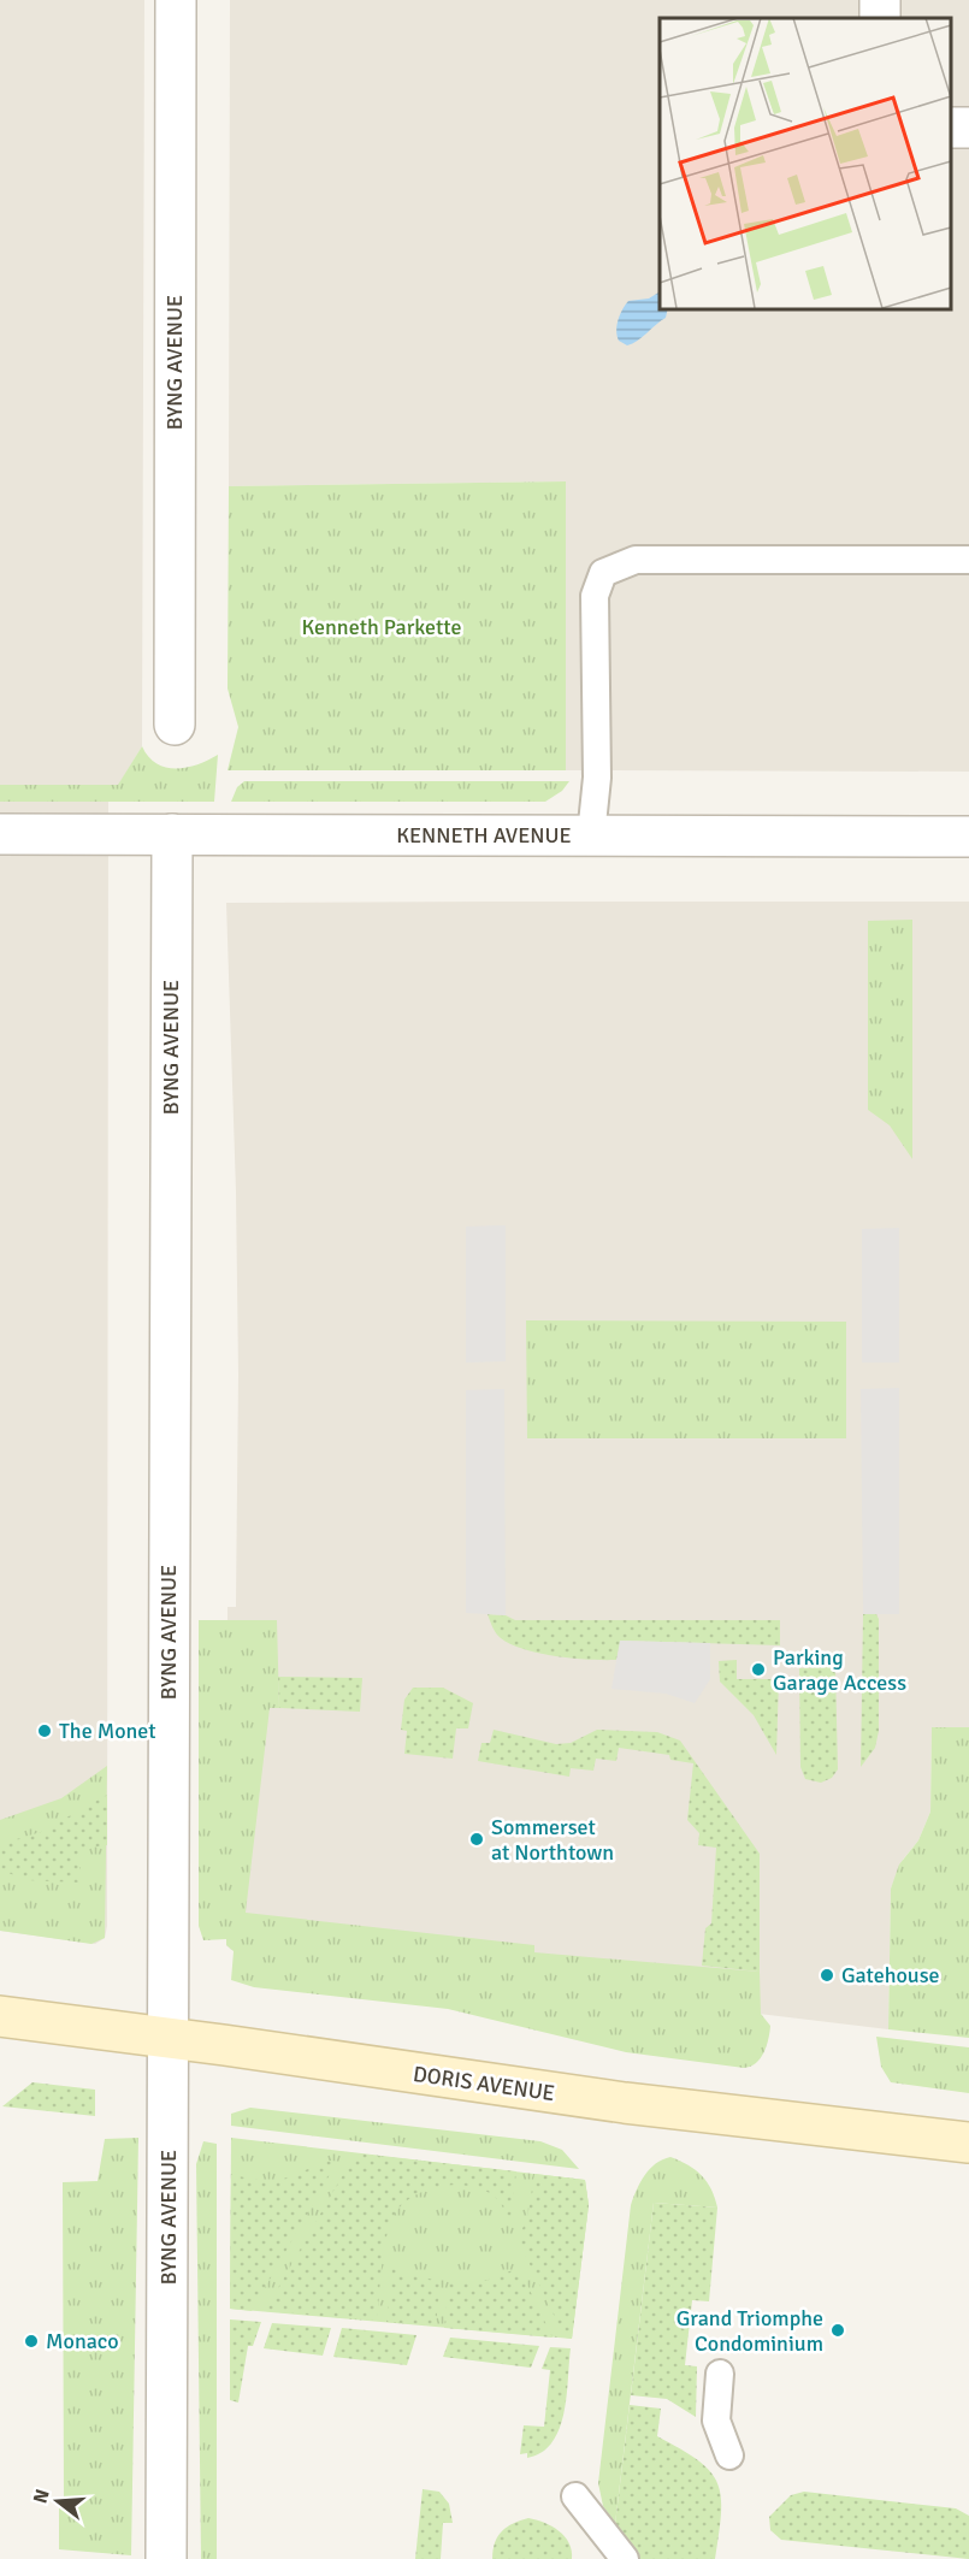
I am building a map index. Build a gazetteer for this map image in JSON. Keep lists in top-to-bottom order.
{
  "streets": {
    "street": ["BYNG AVENUE", "KENNETH AVENUE", "DORIS AVENUE"]
  },
  "crossings": [
    ["BYNG AVENUE", "KENNETH AVENUE"],
    ["BYNG AVENUE", "DORIS AVENUE"]
  ],
  "parks": ["Kenneth Parkette"],
  "places": [
    "Parking Garage Access",
    "The Monet",
    "Sommerset at Northtown",
    "Gatehouse",
    "Grand Triomphe Condominium",
    "Monaco"
  ],
  "north": "left"
}
